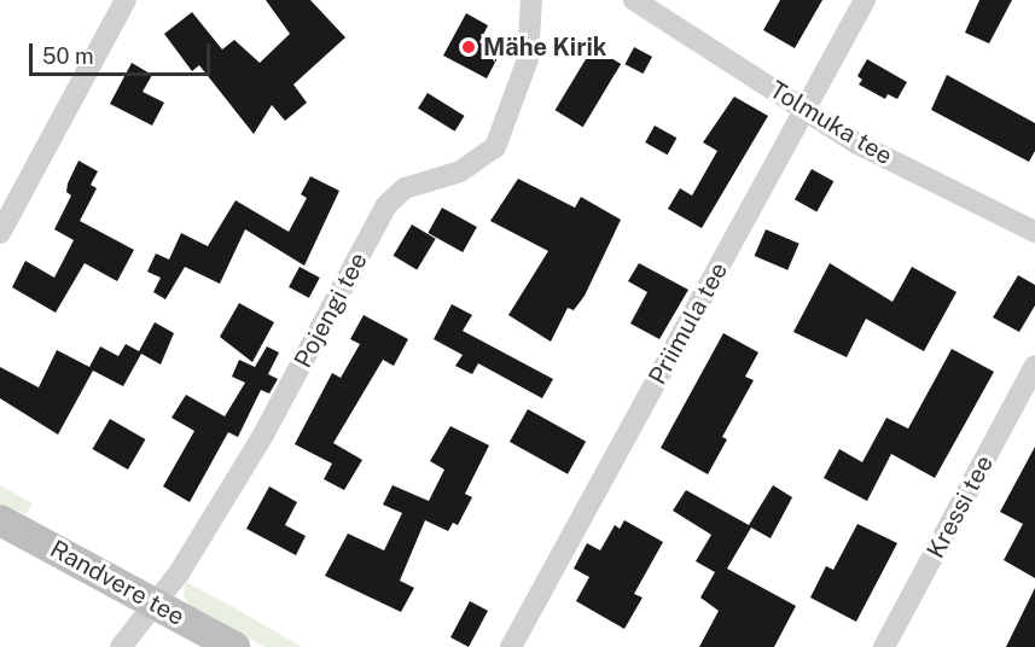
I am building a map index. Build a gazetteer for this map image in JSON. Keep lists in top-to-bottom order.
{
  "streets": {
    "main road": ["Randvere tee"],
    "street": [
      "Tolmuka tee",
      "Pojengi tee",
      "Priimula tee",
      "Kressi tee"
    ]
  },
  "crossings": [
    ["Tolmuka tee", "Priimula tee"],
    ["Pojengi tee", "Randvere tee"]
  ],
  "places": ["Mähe Kirik"],
  "scale_bar": "50 m"
}
